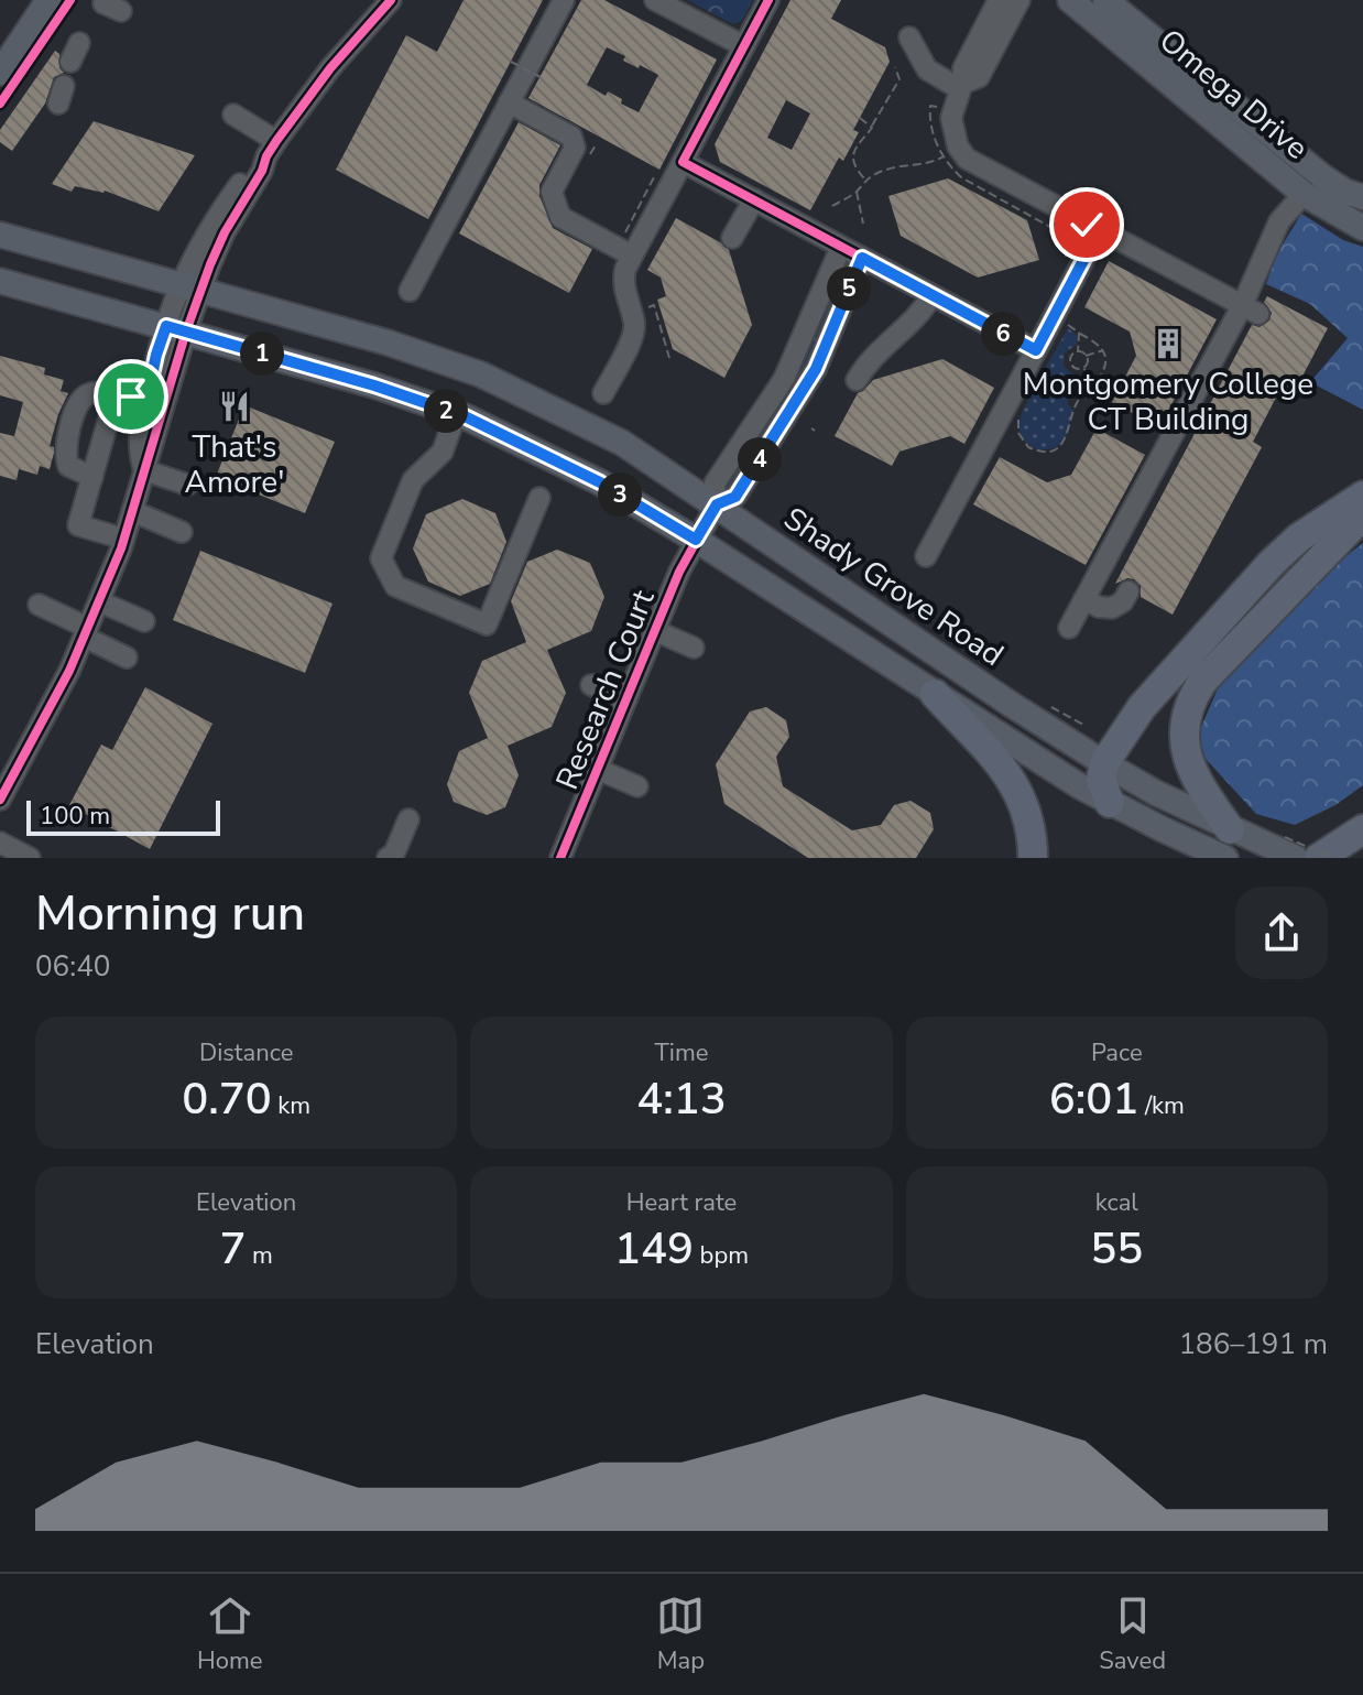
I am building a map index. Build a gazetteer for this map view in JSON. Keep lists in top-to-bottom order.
{
  "streets": {
    "main road": ["Omega Drive", "Shady Grove Road"],
    "street": ["Research Court"]
  },
  "crossings": [
    ["Shady Grove Road", "Research Court"]
  ],
  "places": {
    "building": ["Montgomery College CT Building"],
    "restaurant": ["That's Amore'"]
  },
  "scale_bar": "100 m",
  "page": {
    "pins": [
      "5",
      "6",
      "1",
      "2",
      "4",
      "3"
    ],
    "scale": "100 m",
    "heading": ["Morning run", "06:40"],
    "stats": [
      ["Distance", "0.70 km"],
      ["Time", "4:13"],
      ["Pace", "6:01 /km"],
      ["Elevation", "7 m"],
      ["Heart rate", "149 bpm"],
      ["kcal", "55"]
    ],
    "chart": ["Elevation", "186–191 m"],
    "tabs": ["Home", "Map", "Saved"]
  }
}
